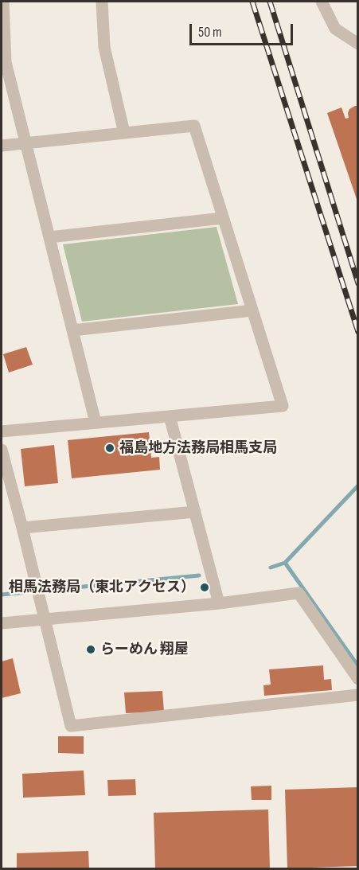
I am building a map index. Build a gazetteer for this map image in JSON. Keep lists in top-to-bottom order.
{
  "places": ["福島地方法務局相馬支局", "相馬法務局（東北アクセス）", "らーめん 翔屋"],
  "scale_bar": "50 m"
}
